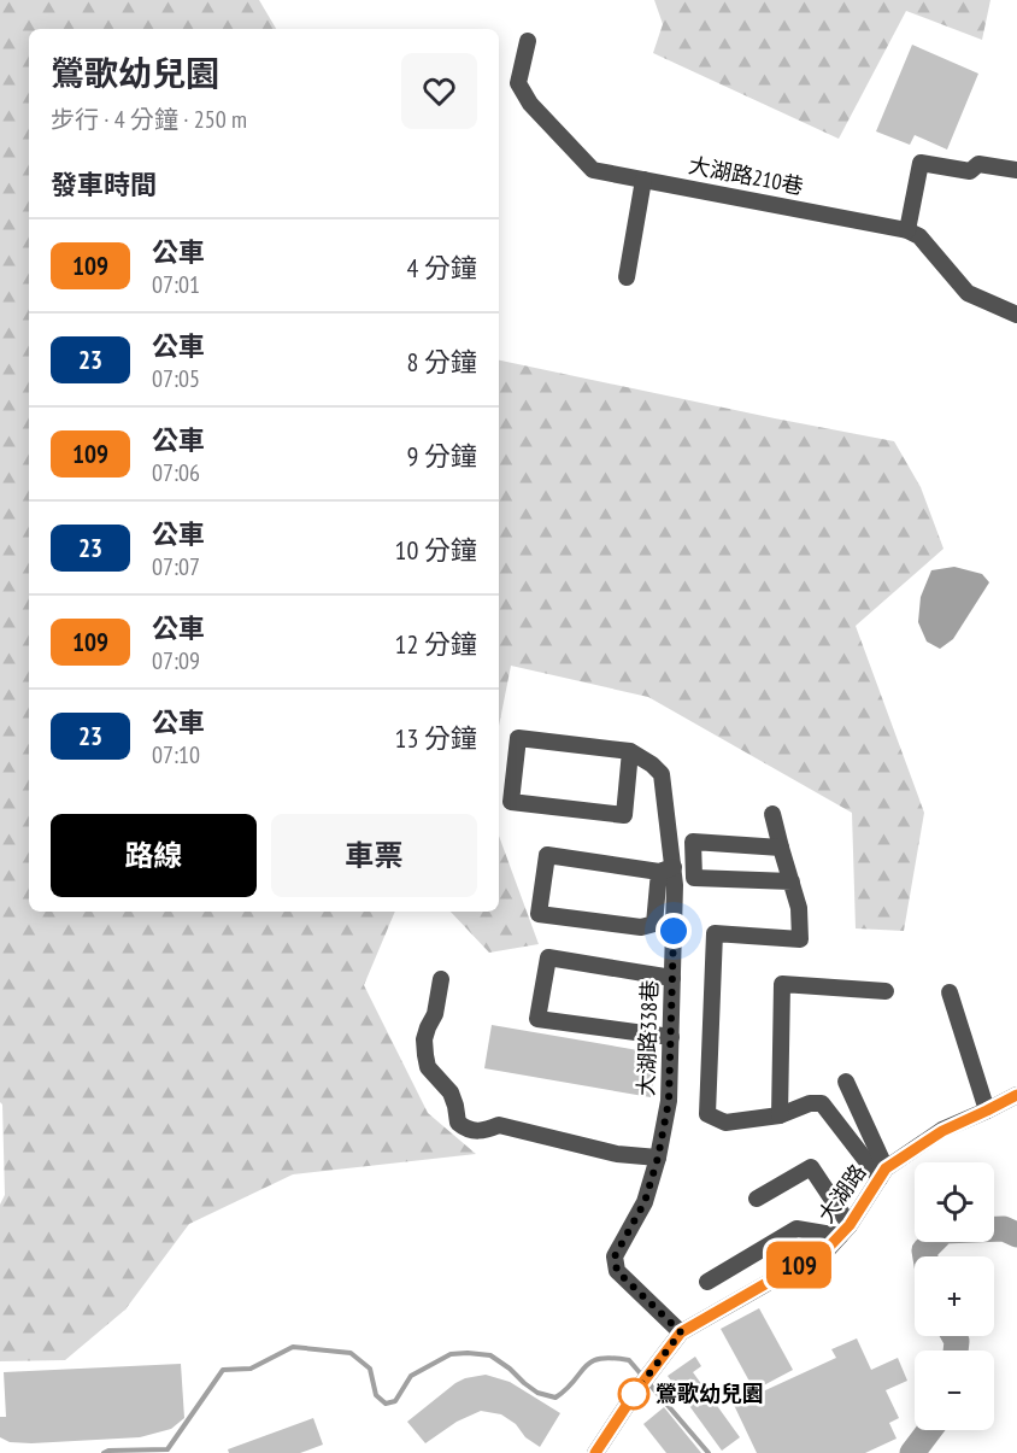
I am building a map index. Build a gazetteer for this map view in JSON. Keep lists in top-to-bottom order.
{
  "streets": {
    "street": ["大湖路210巷", "大湖路338巷", "大湖路"]
  },
  "crossings": [
    ["大湖路338巷", "大湖路"]
  ],
  "places": ["鶯歌幼兒園"],
  "lines": ["bus line 109"],
  "page": {
    "on_map": "109",
    "heading": [
      ["鶯歌幼兒園", "步行 · 4 分鐘 · 250 m"],
      "發車時間"
    ],
    "list": [
      {
        "mark": "109",
        "name": "公車",
        "note": "07:01",
        "value": "4 分鐘"
      },
      {
        "mark": "23",
        "name": "公車",
        "note": "07:05",
        "value": "8 分鐘"
      },
      {
        "mark": "109",
        "name": "公車",
        "note": "07:06",
        "value": "9 分鐘"
      },
      {
        "mark": "23",
        "name": "公車",
        "note": "07:07",
        "value": "10 分鐘"
      },
      {
        "mark": "109",
        "name": "公車",
        "note": "07:09",
        "value": "12 分鐘"
      },
      {
        "mark": "23",
        "name": "公車",
        "note": "07:10",
        "value": "13 分鐘"
      }
    ],
    "buttons": ["路線", "車票"],
    "map_buttons": ["+", "−"]
  }
}
